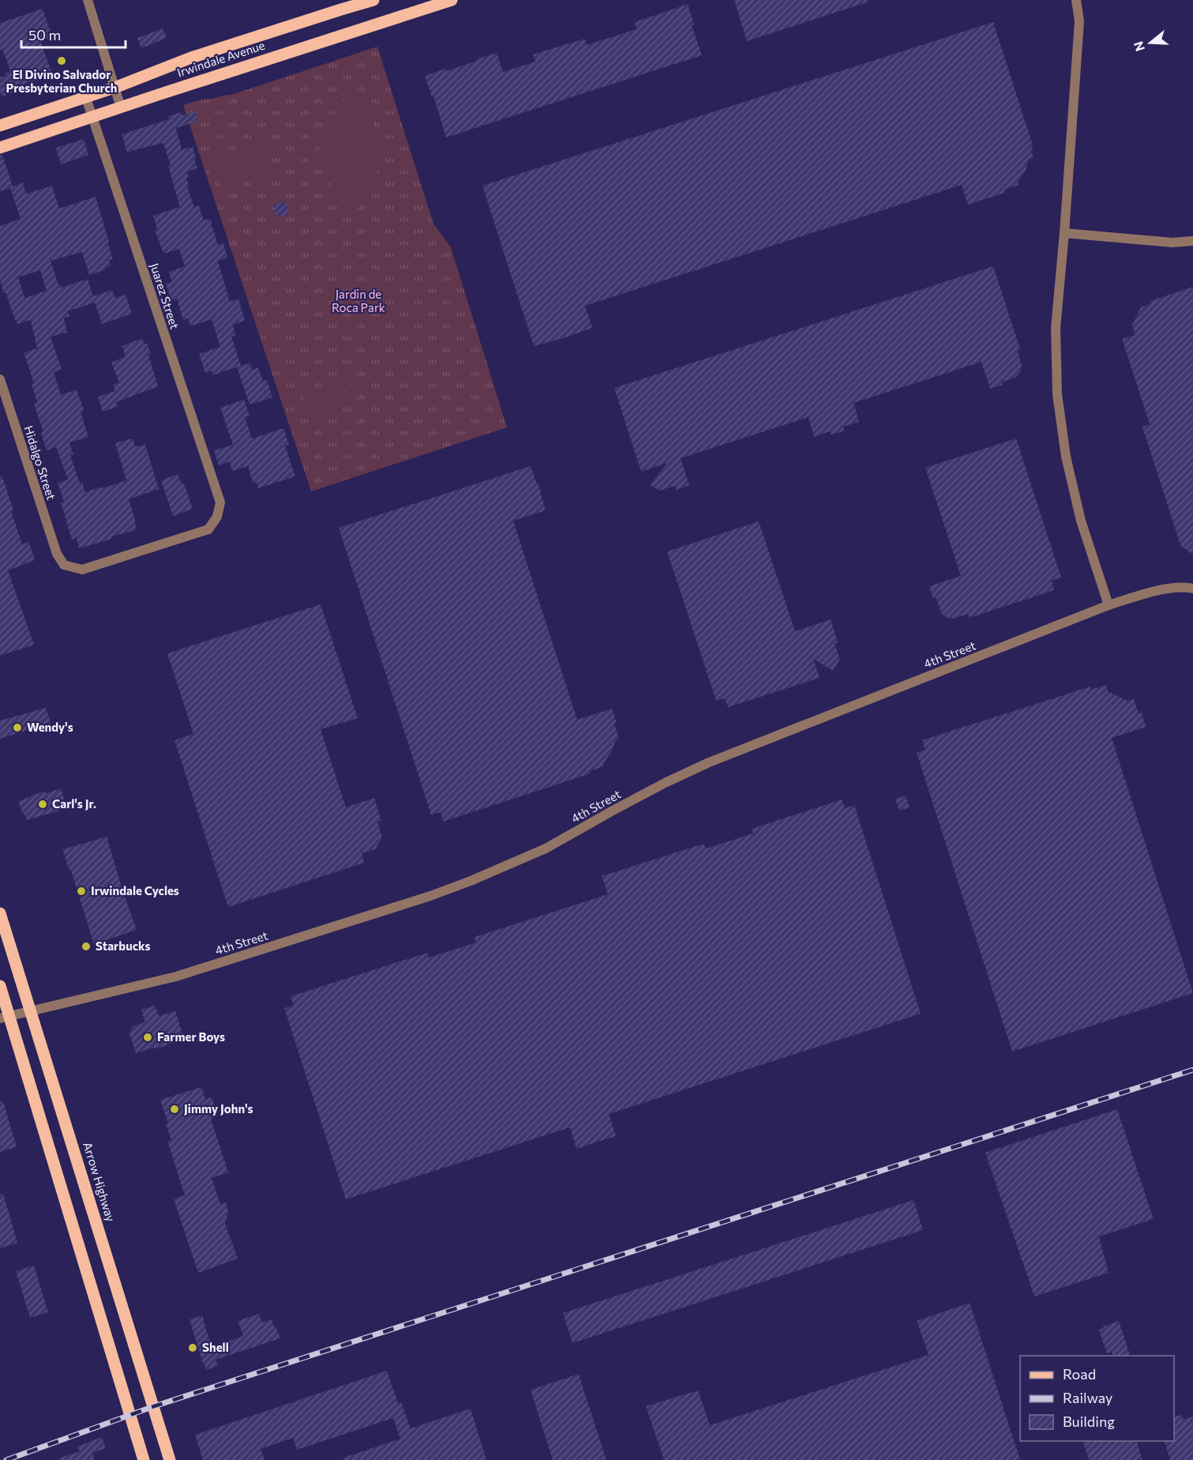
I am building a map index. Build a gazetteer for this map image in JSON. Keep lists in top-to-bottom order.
{
  "streets": {
    "main road": ["Irwindale Avenue", "Arrow Highway"],
    "street": ["Juarez Street", "Hidalgo Street", "4th Street"]
  },
  "crossings": [
    ["Irwindale Avenue", "Juarez Street"],
    ["Juarez Street", "Hidalgo Street"],
    ["4th Street", "Arrow Highway"]
  ],
  "parks": ["Jardin de Roca Park"],
  "places": [
    "El Divino Salvador Presbyterian Church",
    "Wendy's",
    "Carl's Jr.",
    "Irwindale Cycles",
    "Starbucks",
    "Farmer Boys",
    "Jimmy John's",
    "Shell"
  ],
  "legend": ["Road", "Railway", "Building"],
  "scale_bar": "50 m",
  "north": "left"
}
